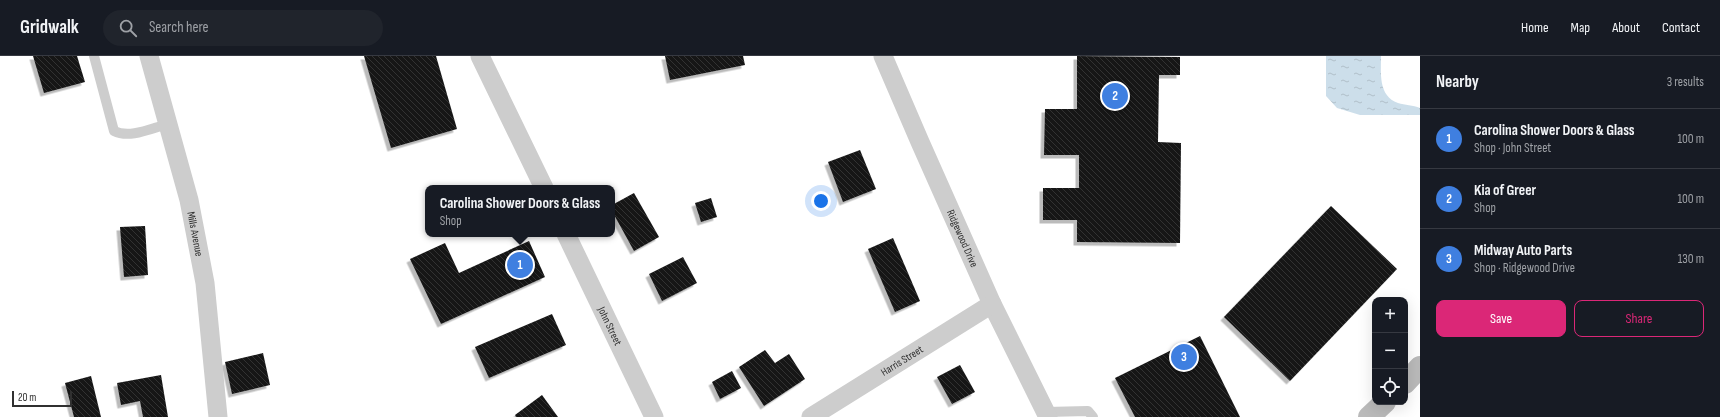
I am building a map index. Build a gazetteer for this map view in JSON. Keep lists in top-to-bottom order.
{
  "streets": {
    "street": [
      "Mills Avenue",
      "Ridgewood Drive",
      "John Street",
      "Harris Street"
    ]
  },
  "crossings": [
    ["Ridgewood Drive", "Harris Street"]
  ],
  "scale_bar": "20 m",
  "page": {
    "header": "Gridwalk",
    "search": "Search here",
    "nav": [
      "Home",
      "Map",
      "About",
      "Contact"
    ],
    "heading": ["Nearby", "3 results"],
    "pins": ["2", "1", "3"],
    "list": [
      {
        "mark": "1",
        "name": "Carolina Shower Doors & Glass",
        "note": "Shop · John Street",
        "value": "100 m"
      },
      {
        "mark": "2",
        "name": "Kia of Greer",
        "note": "Shop",
        "value": "100 m"
      },
      {
        "mark": "3",
        "name": "Midway Auto Parts",
        "note": "Shop · Ridgewood Drive",
        "value": "130 m"
      }
    ],
    "popup": ["Carolina Shower Doors & Glass", "Shop"],
    "buttons": ["Save", "Share"],
    "map_buttons": ["+", "−"],
    "scale": "20 m"
  }
}
